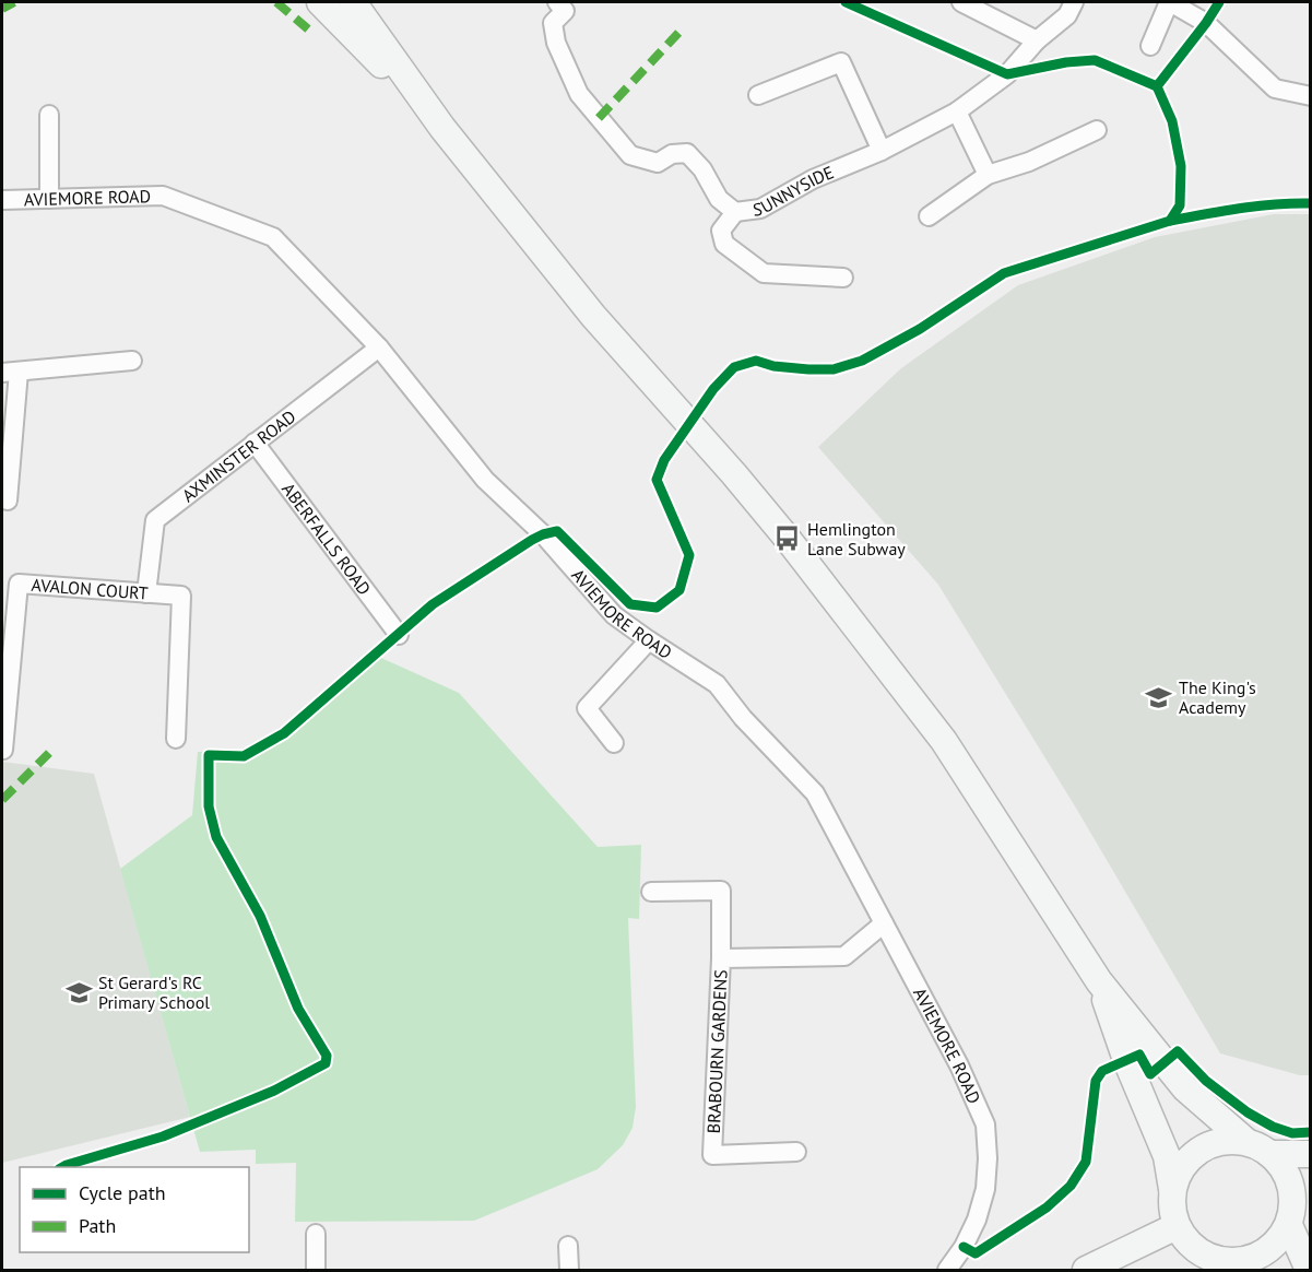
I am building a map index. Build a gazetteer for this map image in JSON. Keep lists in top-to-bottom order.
{
  "streets": {
    "street": [
      "SUNNYSIDE",
      "AVIEMORE ROAD",
      "AXMINSTER ROAD",
      "ABERFALLS ROAD",
      "AVALON COURT",
      "BRABOURN GARDENS"
    ]
  },
  "crossings": [
    ["AVIEMORE ROAD", "AXMINSTER ROAD"],
    ["AVIEMORE ROAD", "BRABOURN GARDENS"],
    ["AXMINSTER ROAD", "ABERFALLS ROAD"],
    ["AXMINSTER ROAD", "AVALON COURT"]
  ],
  "places": {
    "bus stop": ["Hemlington Lane Subway"],
    "school or university": ["The King's Academy", "St Gerard's RC Primary School"]
  },
  "legend": ["Cycle path", "Path"]
}
